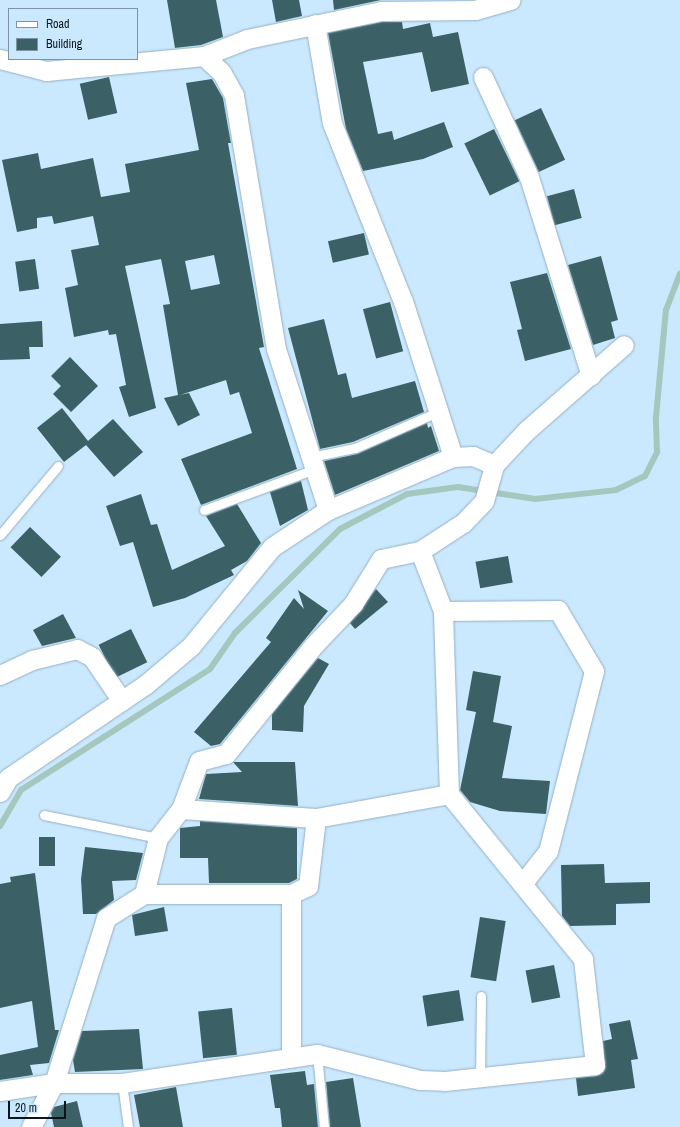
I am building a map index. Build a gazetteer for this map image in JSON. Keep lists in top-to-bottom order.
{
  "legend": ["Road", "Building"],
  "scale_bar": "20 m"
}
